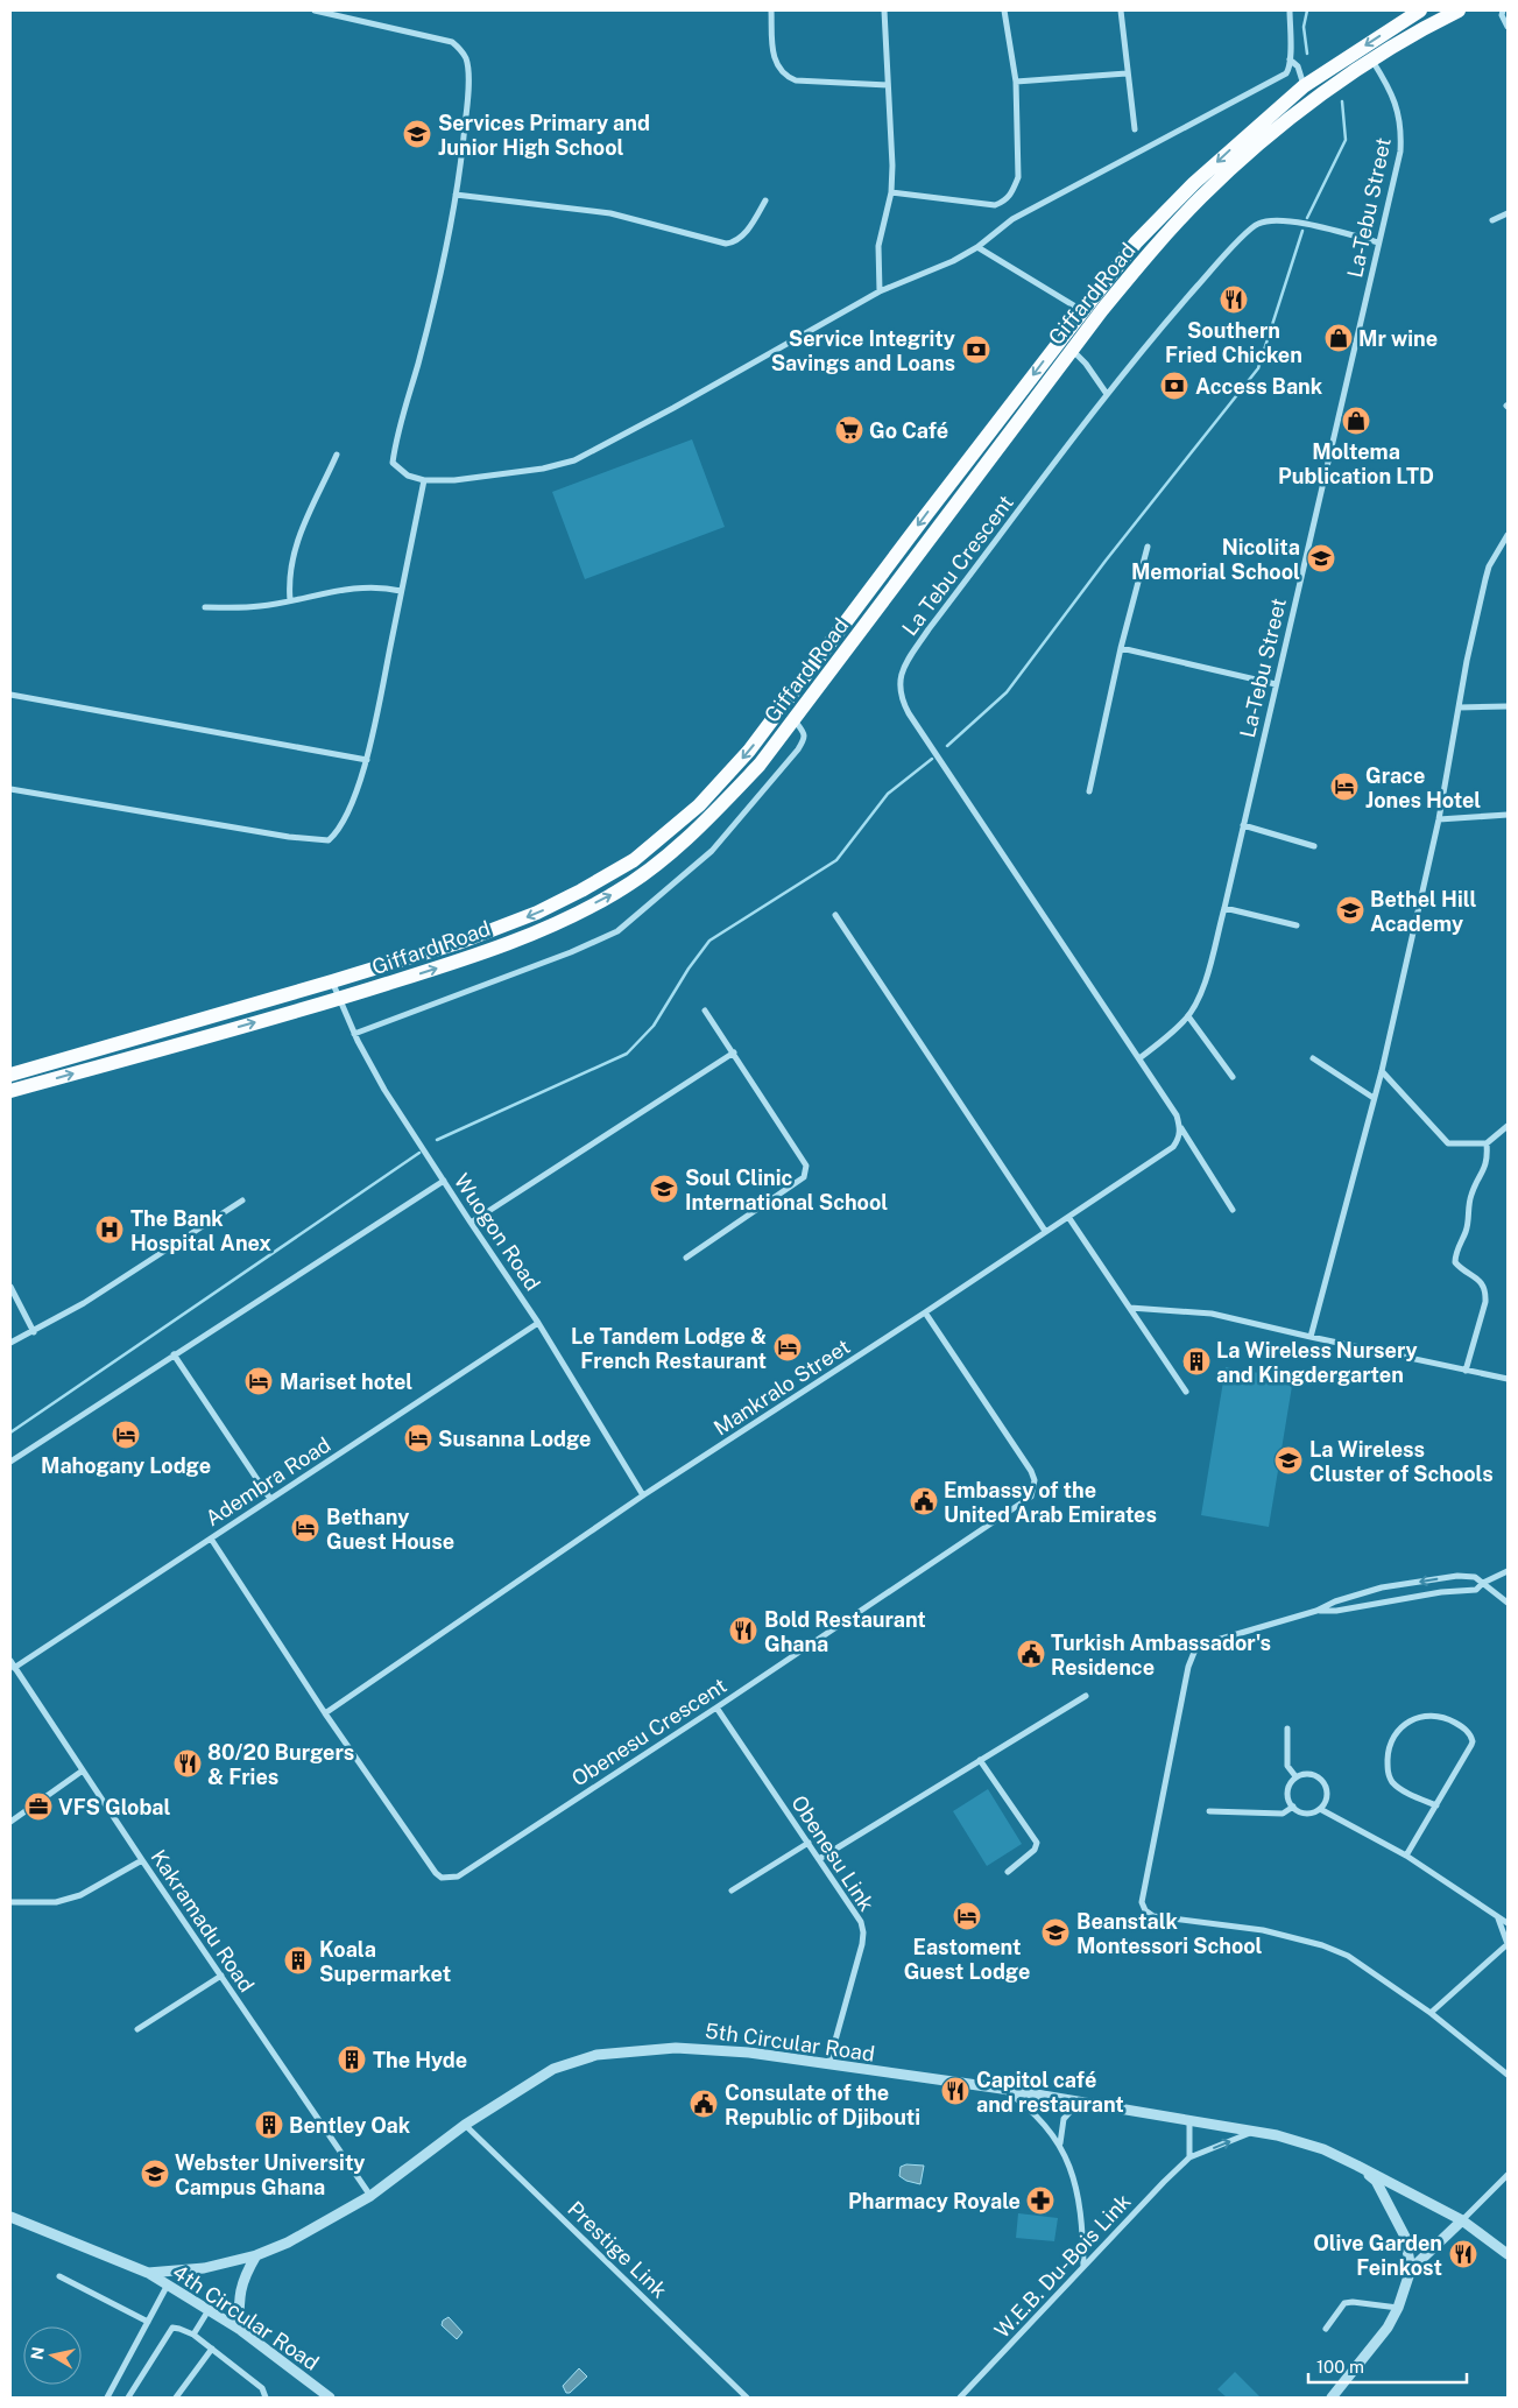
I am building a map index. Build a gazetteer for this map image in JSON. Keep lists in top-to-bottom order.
{
  "streets": {
    "main road": ["Giffard Road"],
    "street": [
      "La-Tebu Street",
      "La Tebu Crescent",
      "Wuogon Road",
      "Mankralo Street",
      "Adembra Road",
      "Obenesu Crescent",
      "Obenesu Link",
      "Kakramadu Road",
      "5th Circular Road",
      "Prestige Link",
      "W.E.B. Du-Bois Link",
      "4th Circular Road"
    ]
  },
  "crossings": [
    ["La-Tebu Street", "Giffard Road"],
    ["La-Tebu Street", "La Tebu Crescent"],
    ["Giffard Road", "Wuogon Road"],
    ["Wuogon Road", "Mankralo Street"],
    ["Wuogon Road", "Adembra Road"],
    ["Mankralo Street", "Obenesu Crescent"],
    ["Adembra Road", "Obenesu Crescent"],
    ["Adembra Road", "Kakramadu Road"],
    ["Obenesu Crescent", "Obenesu Link"],
    ["Obenesu Link", "5th Circular Road"],
    ["Kakramadu Road", "5th Circular Road"],
    ["5th Circular Road", "Prestige Link"],
    ["5th Circular Road", "W.E.B. Du-Bois Link"],
    ["5th Circular Road", "4th Circular Road"]
  ],
  "places": {
    "school or university": [
      "Services Primary and Junior High School",
      "Nicolita Memorial School",
      "Bethel Hill Academy",
      "Soul Clinic International School",
      "La Wireless Cluster of Schools",
      "Beanstalk Montessori School",
      "Webster University Campus Ghana"
    ],
    "restaurant": [
      "Southern Fried Chicken",
      "Bold Restaurant Ghana",
      "80/20 Burgers & Fries",
      "Capitol café and restaurant",
      "Olive Garden Feinkost"
    ],
    "shop": ["Mr wine", "Moltema Publication LTD"],
    "bank": ["Service Integrity Savings and Loans", "Access Bank"],
    "supermarket": ["Go Café"],
    "hotel": [
      "Grace Jones Hotel",
      "Le Tandem Lodge & French Restaurant",
      "Mariset hotel",
      "Mahogany Lodge",
      "Susanna Lodge",
      "Bethany Guest House",
      "Eastoment Guest Lodge"
    ],
    "hospital": ["The Bank Hospital Anex"],
    "building": [
      "La Wireless Nursery and Kingdergarten",
      "Koala Supermarket",
      "The Hyde",
      "Bentley Oak"
    ],
    "public building": ["Embassy of the United Arab Emirates", "Turkish Ambassador's Residence", "Consulate of the Republic of Djibouti"],
    "office": ["VFS Global"],
    "pharmacy": ["Pharmacy Royale"]
  },
  "scale_bar": "100 m",
  "north": "left"
}
